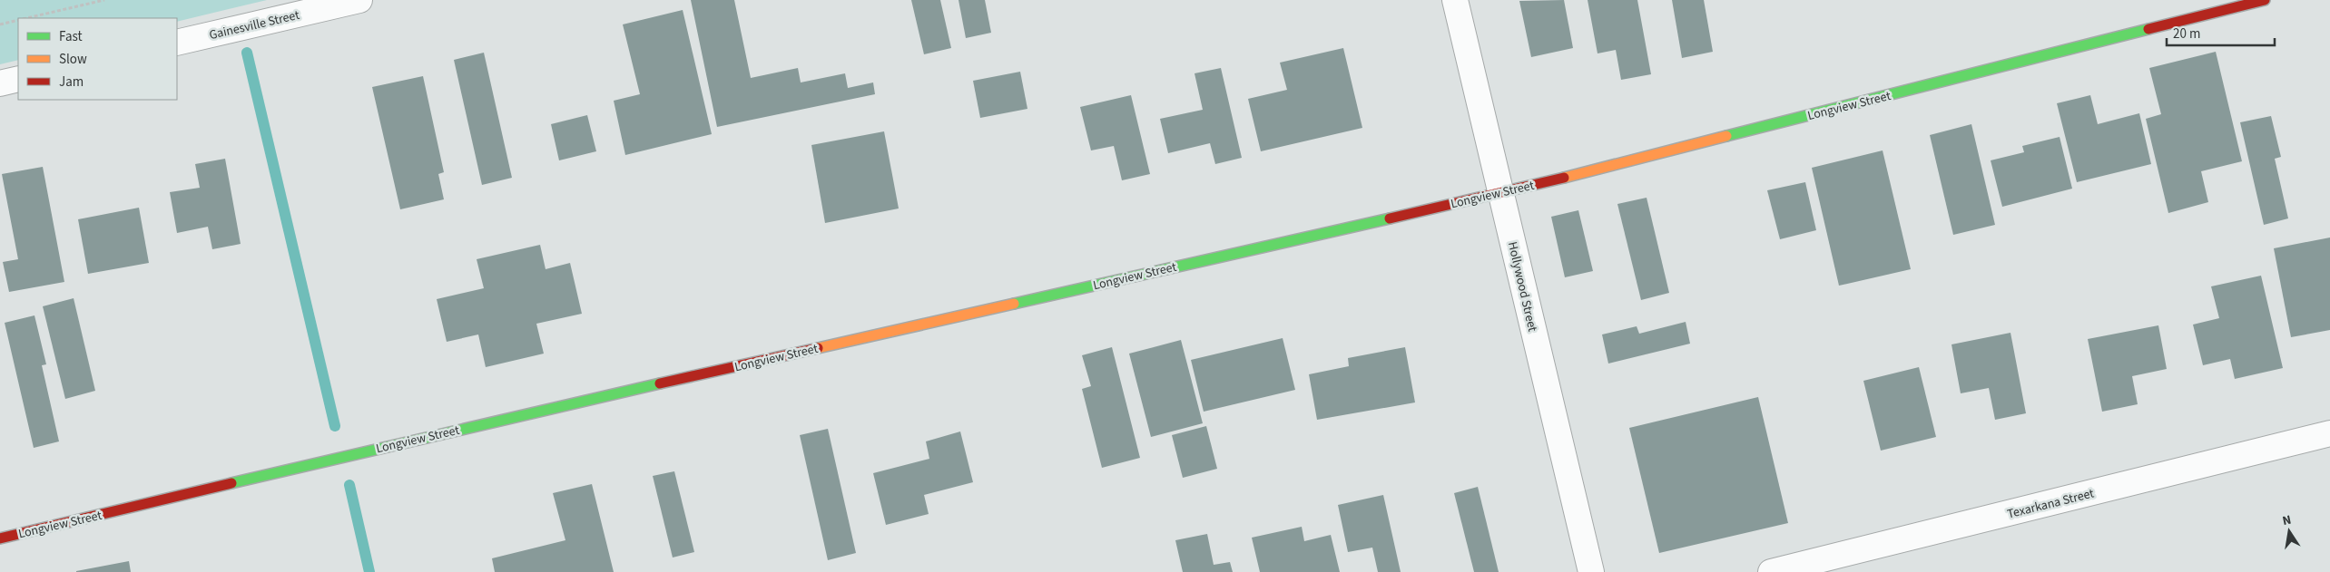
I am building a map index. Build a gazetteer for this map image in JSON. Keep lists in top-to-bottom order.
{
  "streets": {
    "street": [
      "Gainesville Street",
      "Longview Street",
      "Hollywood Street",
      "Texarkana Street"
    ]
  },
  "crossings": [
    ["Longview Street", "Hollywood Street"]
  ],
  "legend": ["Fast", "Slow", "Jam"],
  "scale_bar": "20 m",
  "north": "top"
}
